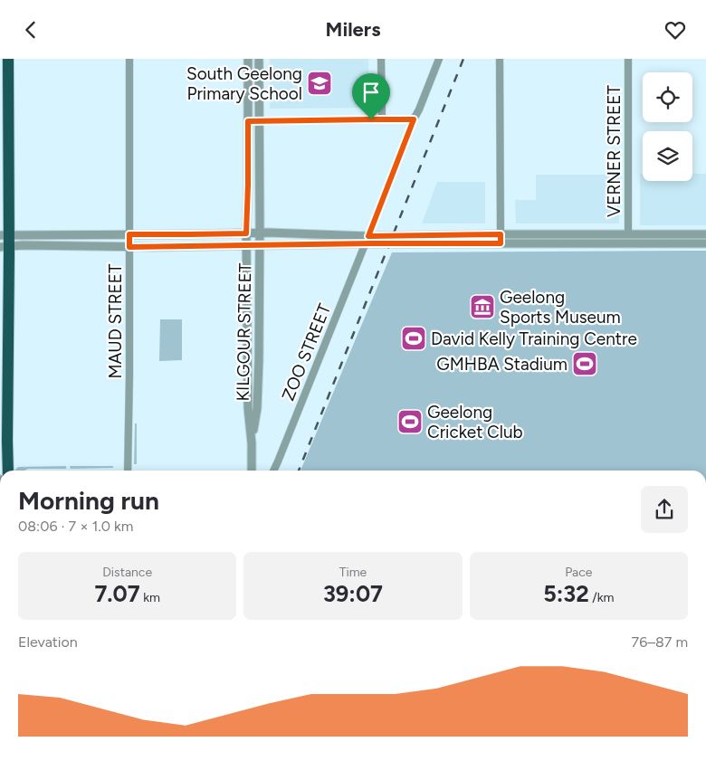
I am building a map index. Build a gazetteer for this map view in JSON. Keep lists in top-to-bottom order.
{
  "streets": {
    "street": [
      "VERNER STREET",
      "MAUD STREET",
      "KILGOUR STREET",
      "ZOO STREET"
    ]
  },
  "places": {
    "school or university": ["South Geelong Primary School"],
    "museum": ["Geelong Sports Museum"],
    "sports": ["David Kelly Training Centre", "GMHBA Stadium", "Geelong Cricket Club"]
  },
  "page": {
    "header": "Milers",
    "heading": ["Morning run", "08:06 · 7 × 1.0 km"],
    "stats": [
      ["Distance", "7.07 km"],
      ["Time", "39:07"],
      ["Pace", "5:32 /km"]
    ],
    "chart": ["Elevation", "76–87 m"]
  }
}
